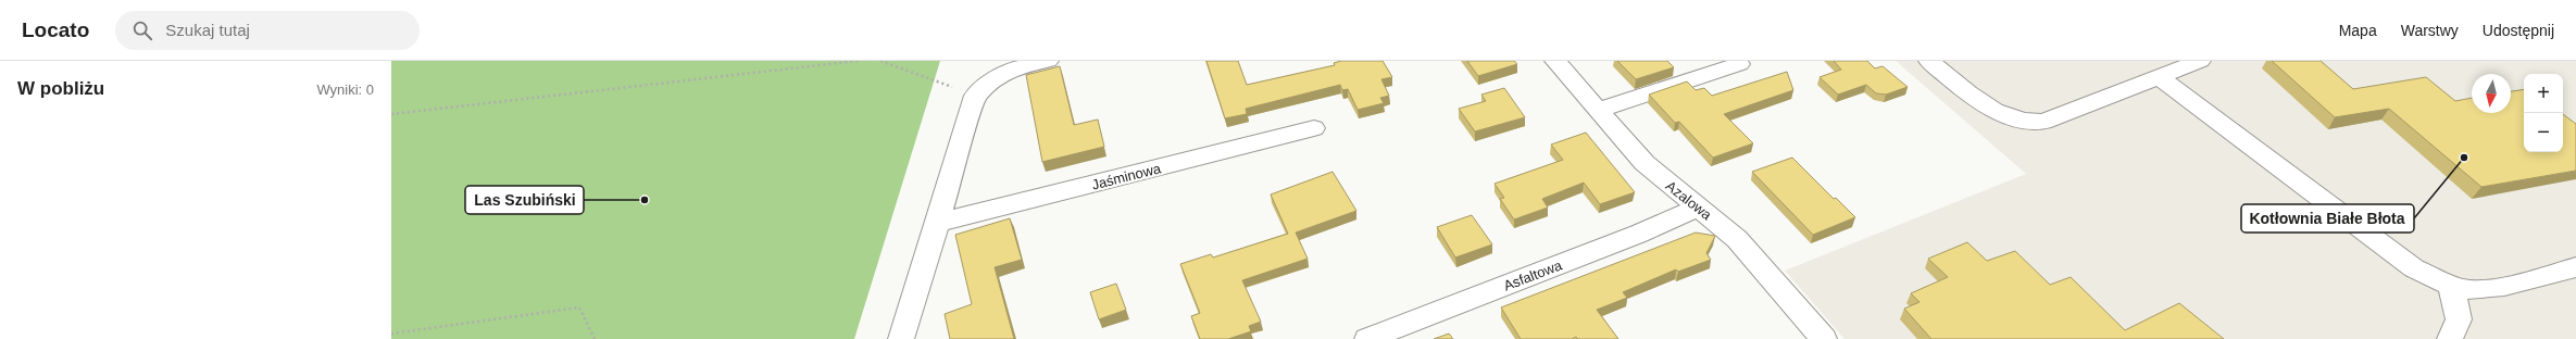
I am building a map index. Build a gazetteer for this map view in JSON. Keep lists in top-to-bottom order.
{
  "streets": {
    "street": ["Jaśminowa", "Azalowa", "Asfaltowa"]
  },
  "crossings": [
    ["Azalowa", "Asfaltowa"]
  ],
  "places": ["Kotłownia Białe Błota", "Las Szubiński"],
  "north": "bottom",
  "page": {
    "header": "Locato",
    "search": "Szukaj tutaj",
    "nav": ["Mapa", "Warstwy", "Udostępnij"],
    "heading": ["W pobliżu", "Wyniki: 0"],
    "map_buttons": ["+", "−"]
  }
}
